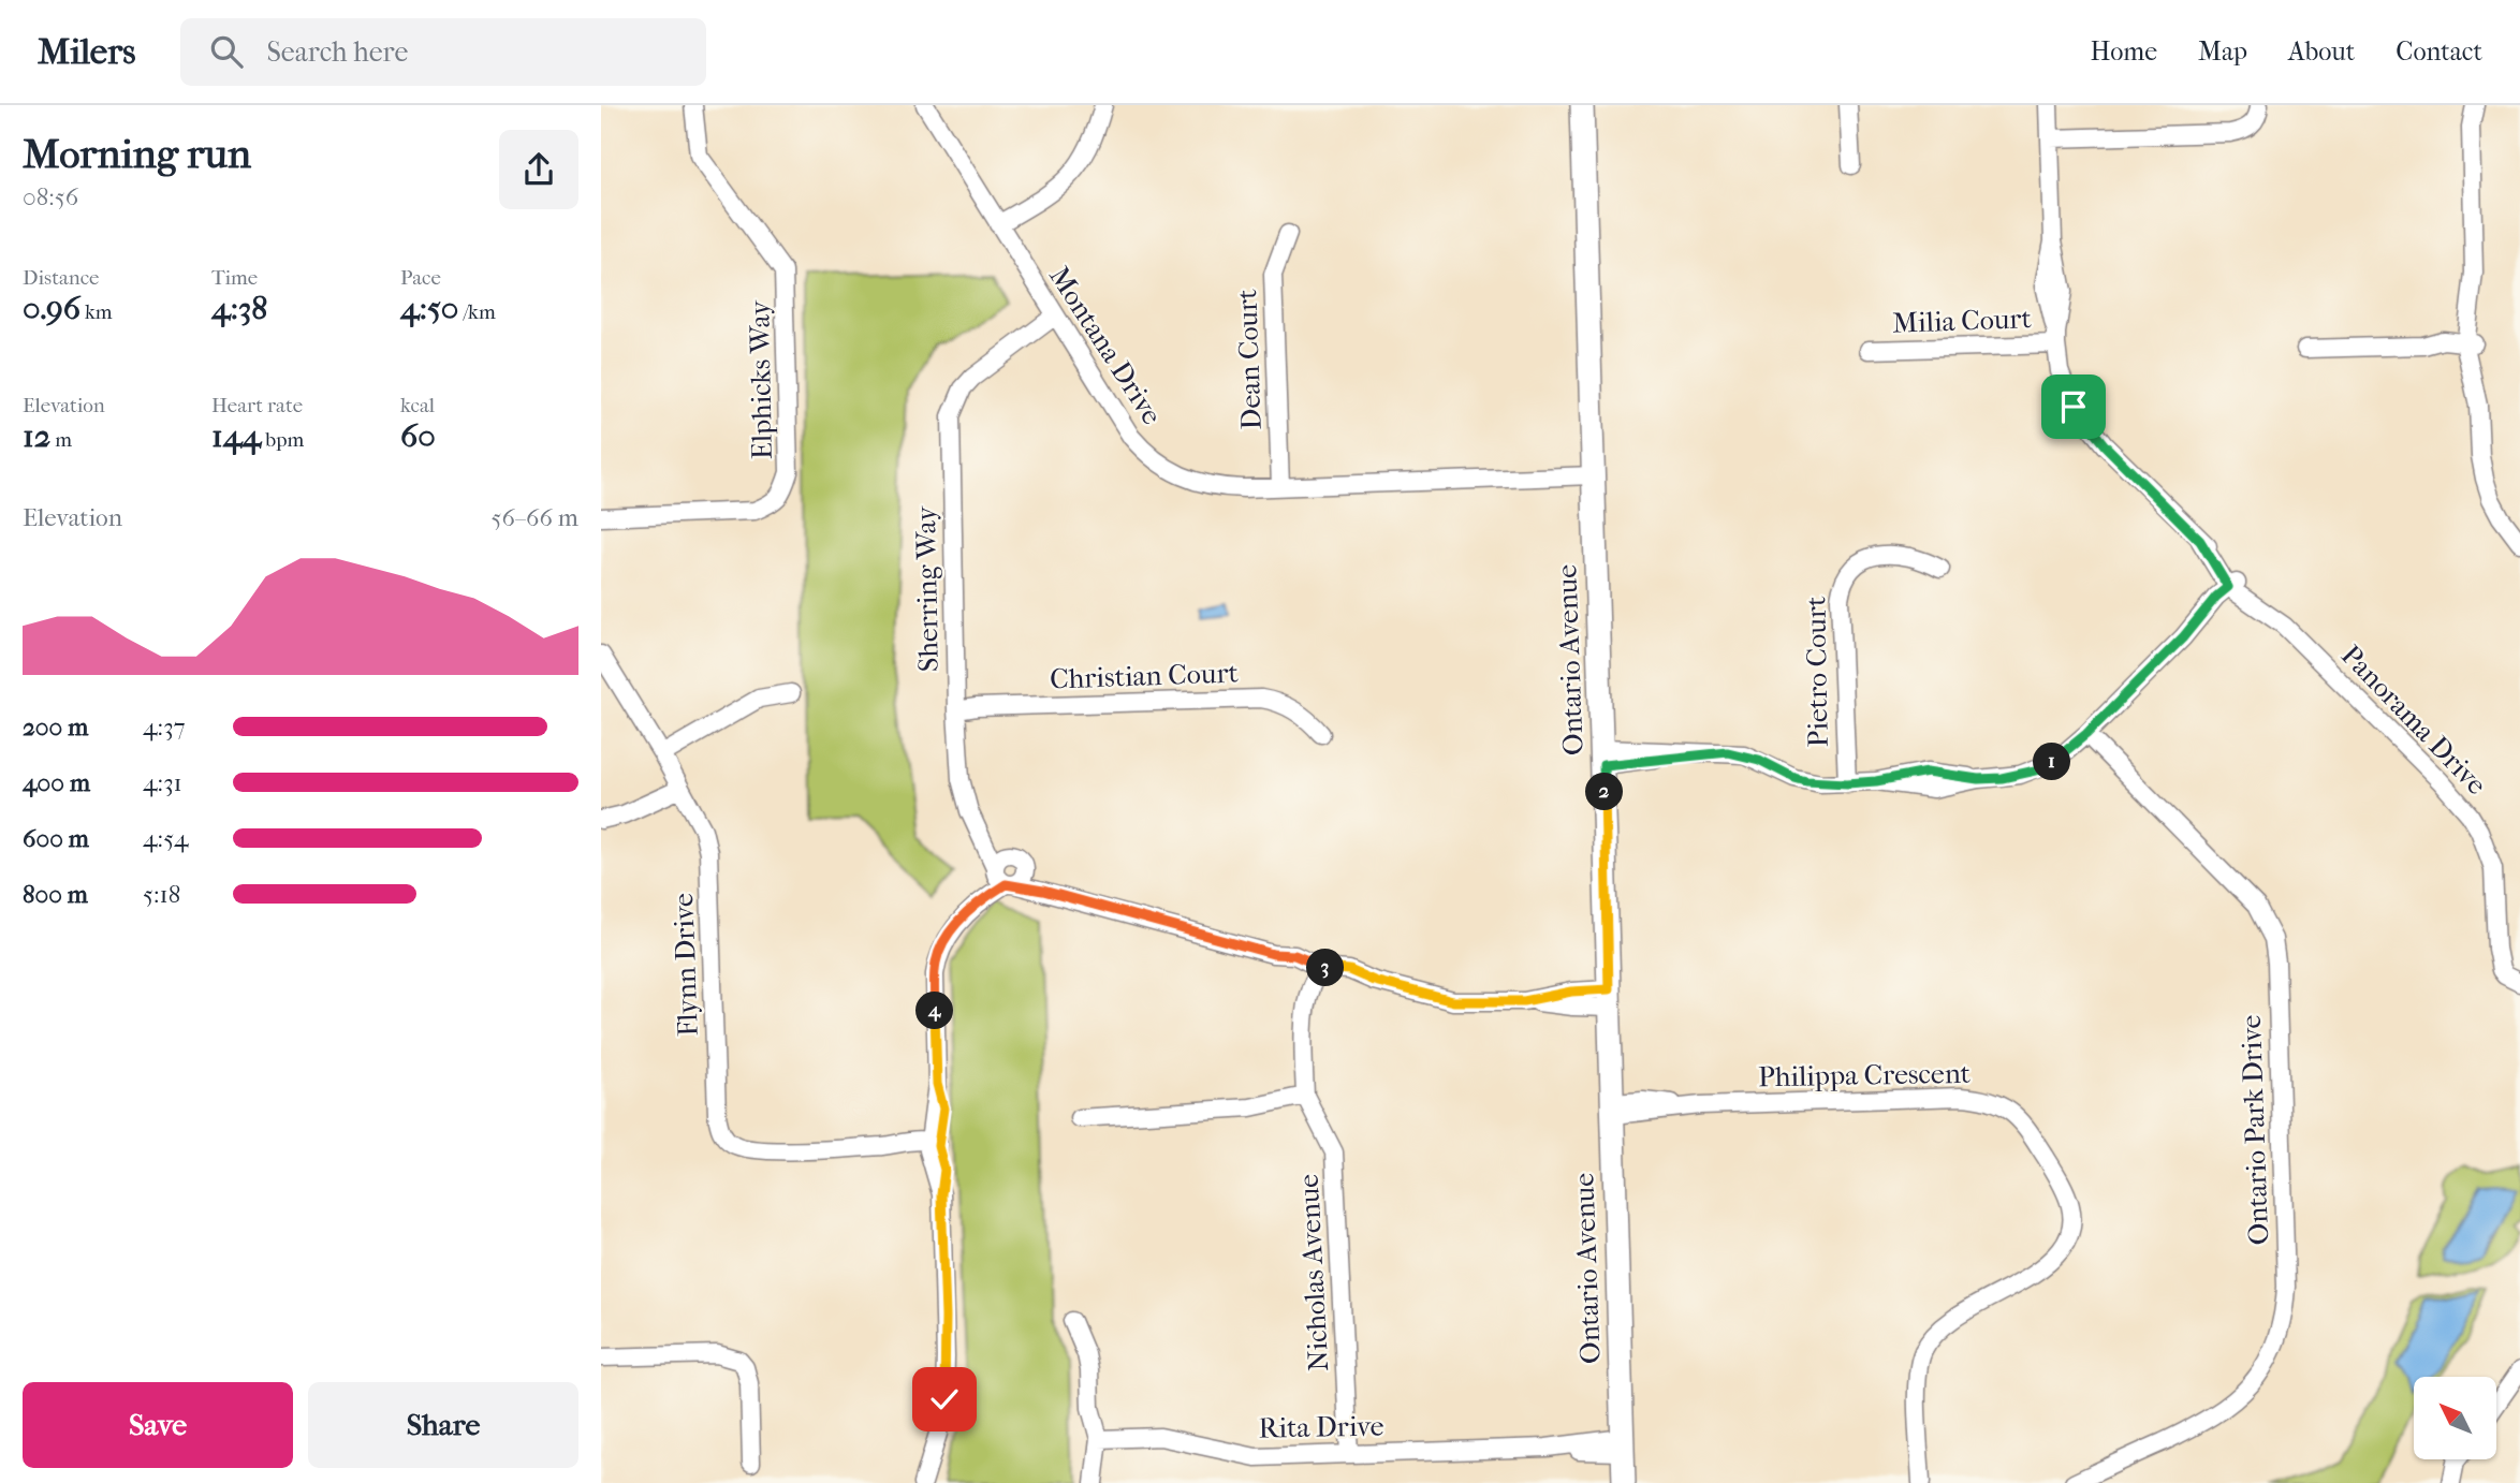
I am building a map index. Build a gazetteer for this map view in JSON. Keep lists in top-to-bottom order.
{
  "streets": {
    "street": [
      "Milia Court",
      "Montana Drive",
      "Dean Court",
      "Elphicks Way",
      "Sherring Way",
      "Ontario Avenue",
      "Pietro Court",
      "Christian Court",
      "Panorama Drive",
      "Flynn Drive",
      "Philippa Crescent",
      "Ontario Park Drive",
      "Nicholas Avenue",
      "Rita Drive"
    ]
  },
  "crossings": [
    ["Milia Court", "Panorama Drive"],
    ["Montana Drive", "Dean Court"],
    ["Montana Drive", "Sherring Way"],
    ["Montana Drive", "Ontario Avenue"],
    ["Sherring Way", "Ontario Avenue"],
    ["Sherring Way", "Christian Court"],
    ["Ontario Avenue", "Philippa Crescent"],
    ["Ontario Avenue", "Rita Drive"],
    ["Nicholas Avenue", "Rita Drive"]
  ],
  "north": "top left",
  "page": {
    "header": "Milers",
    "search": "Search here",
    "nav": [
      "Home",
      "Map",
      "About",
      "Contact"
    ],
    "heading": ["Morning run", "08:56"],
    "stats": [
      ["Distance", "0.96 km"],
      ["Time", "4:38"],
      ["Pace", "4:50 /km"],
      ["Elevation", "12 m"],
      ["Heart rate", "144 bpm"],
      ["kcal", "60"]
    ],
    "chart": ["Elevation", "56–66 m"],
    "list": [
      {
        "name": "200 m",
        "note": "4:37"
      },
      {
        "name": "400 m",
        "note": "4:31"
      },
      {
        "name": "600 m",
        "note": "4:54"
      },
      {
        "name": "800 m",
        "note": "5:18"
      }
    ],
    "pins": [
      "1",
      "2",
      "3",
      "4"
    ],
    "buttons": ["Save", "Share"]
  }
}
